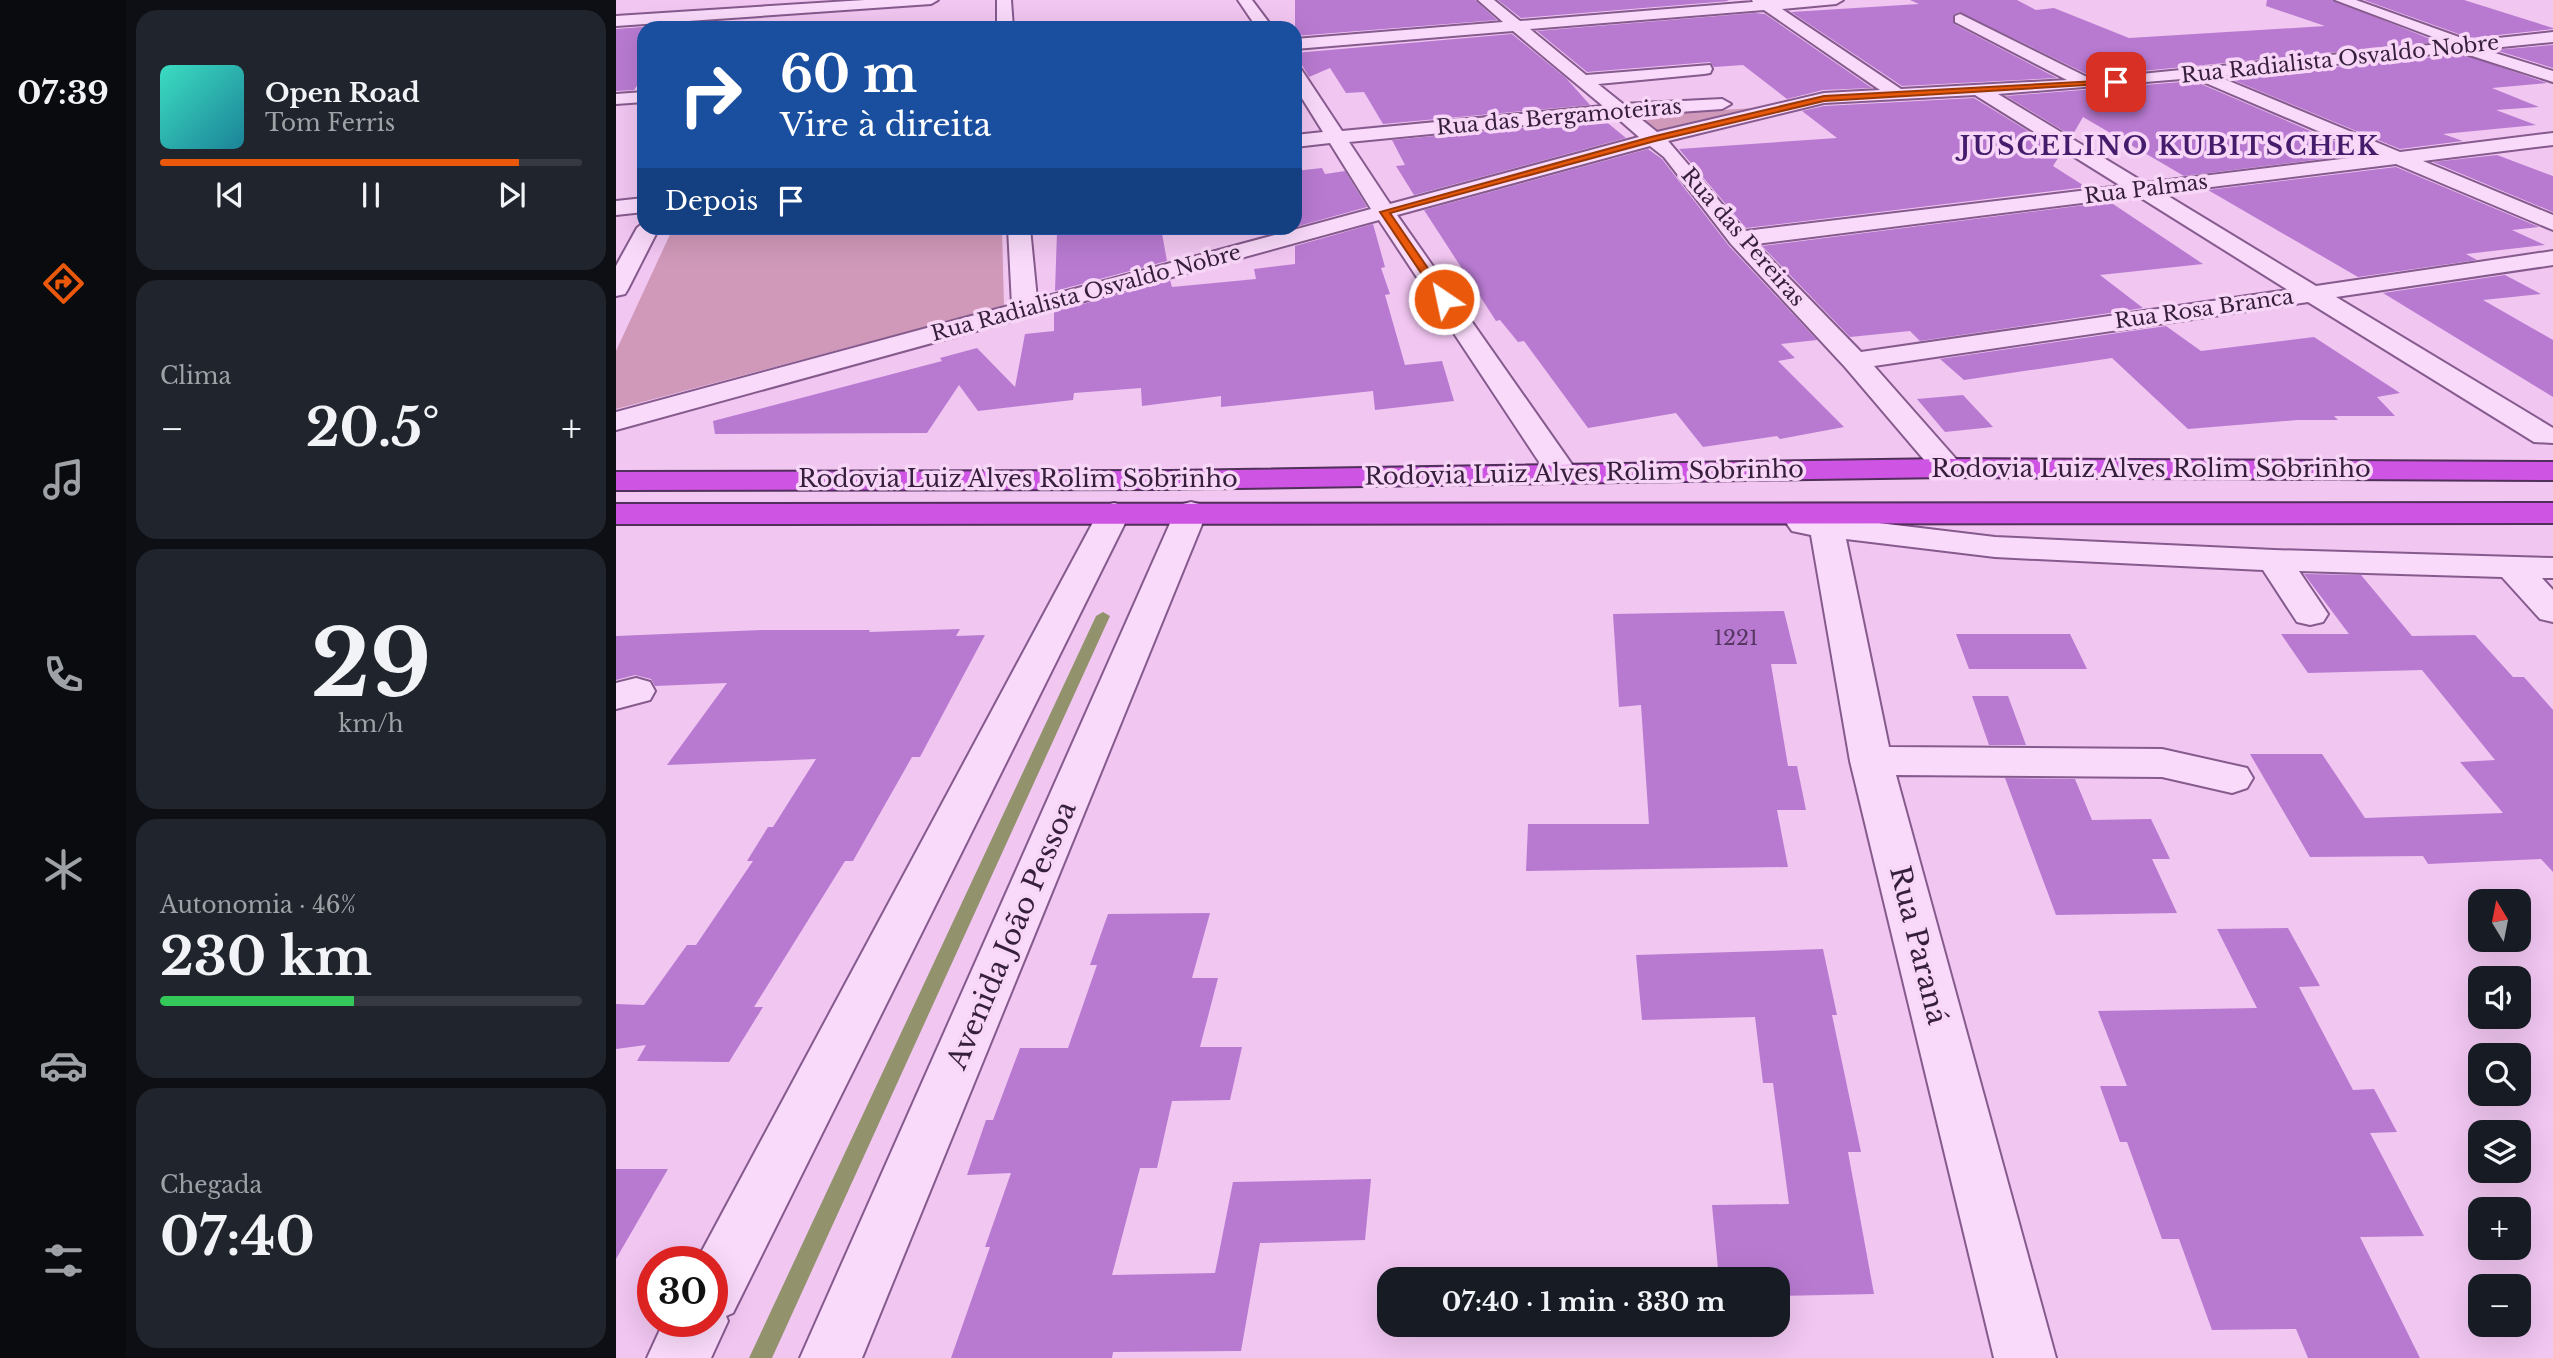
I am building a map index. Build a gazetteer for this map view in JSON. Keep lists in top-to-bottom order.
{
  "streets": {
    "highway": ["Rodovia Luiz Alves Rolim Sobrinho"],
    "street": [
      "Rua Radialista Osvaldo Nobre",
      "Rua das Bergamoteiras",
      "Rua Palmas",
      "Rua das Pereiras",
      "Rua Rosa Branca",
      "Avenida João Pessoa",
      "Rua Paraná"
    ]
  },
  "crossings": [
    ["Rua Radialista Osvaldo Nobre", "Rua das Bergamoteiras"],
    ["Rua Radialista Osvaldo Nobre", "Rua das Pereiras"],
    ["Rua das Bergamoteiras", "Rua das Pereiras"],
    ["Rua Palmas", "Rua das Pereiras"],
    ["Rua das Pereiras", "Rua Rosa Branca"],
    ["Rua das Pereiras", "Rodovia Luiz Alves Rolim Sobrinho"],
    ["Rodovia Luiz Alves Rolim Sobrinho", "Avenida João Pessoa"]
  ],
  "districts": ["JUSCELINO KUBITSCHEK"],
  "house_numbers": ["1221"],
  "north": "top",
  "page": {
    "tabs": "07:39",
    "turn": ["60 m", "Vire à direita"],
    "song": ["Open Road", "Tom Ferris"],
    "then": "Depois",
    "tile": [
      "Clima",
      ["29", "km/h"],
      ["Autonomia · 46%", "230 km"],
      ["Chegada", "07:40"]
    ],
    "heat": ["−", "20.5°", "+"],
    "map_buttons": ["+", "−"],
    "limit": "30",
    "trip": "07:40 · 1 min · 330 m"
  }
}
